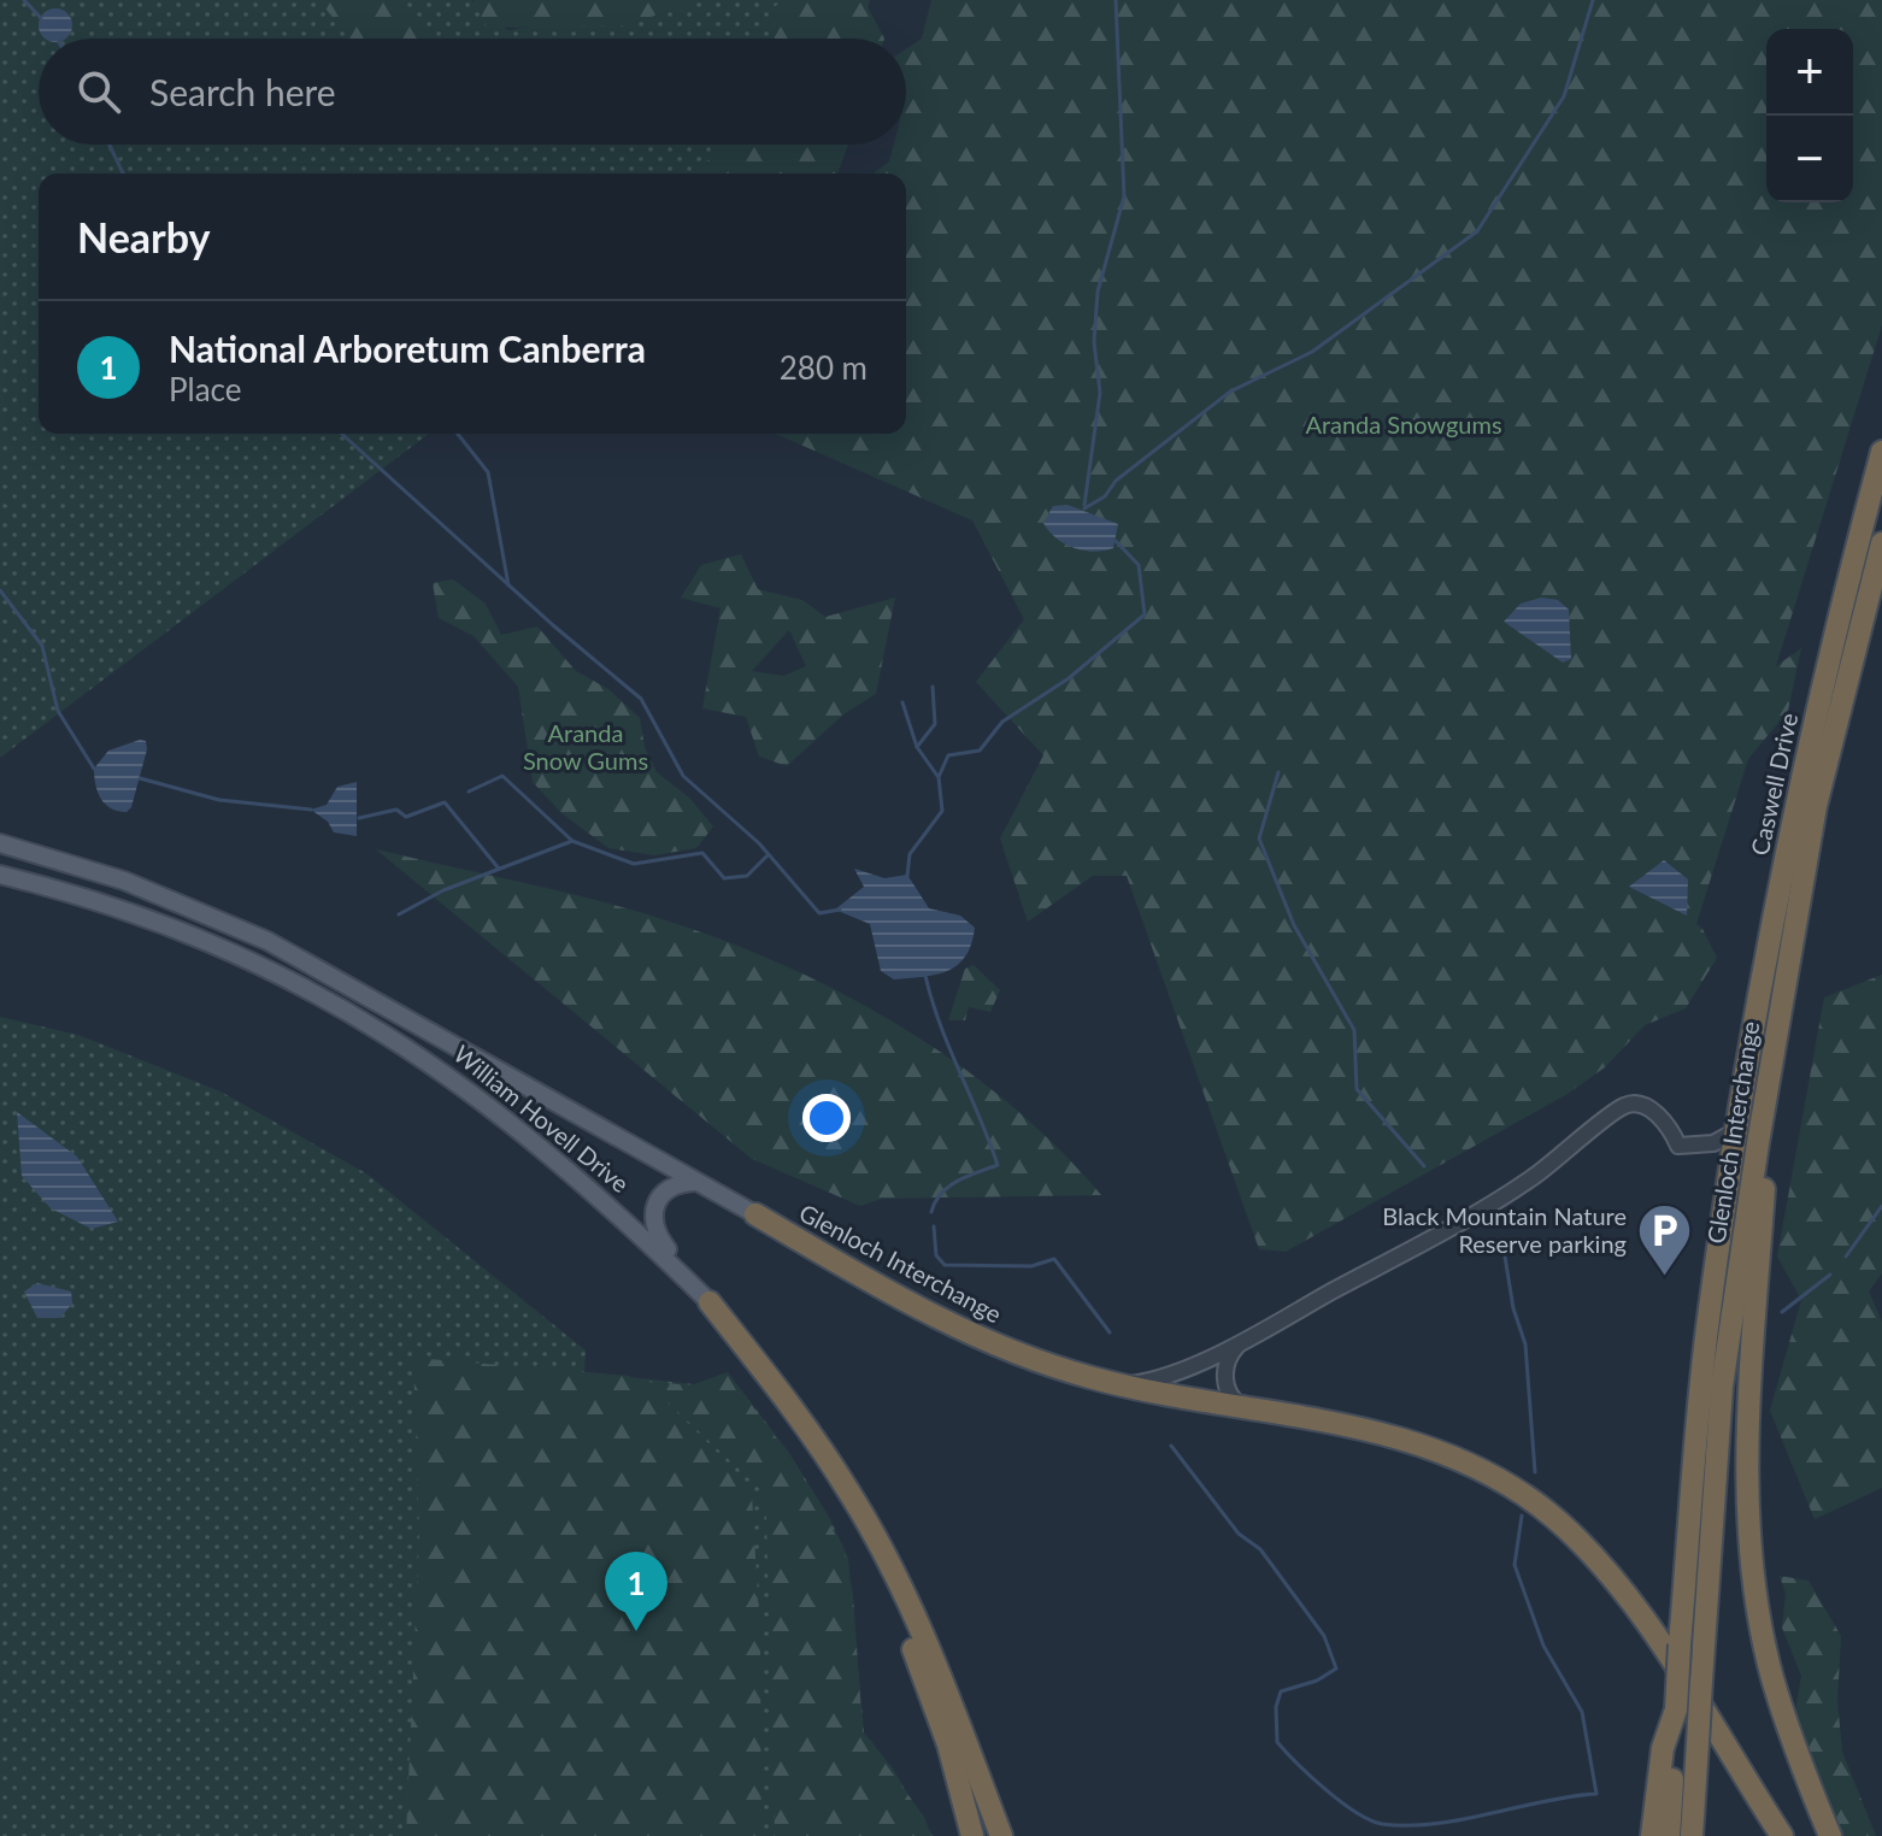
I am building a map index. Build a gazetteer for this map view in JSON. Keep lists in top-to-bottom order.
{
  "streets": {
    "highway": ["Caswell Drive", "Glenloch Interchange"],
    "main road": ["William Hovell Drive"]
  },
  "crossings": [
    ["Caswell Drive", "Glenloch Interchange"],
    ["William Hovell Drive", "Glenloch Interchange"]
  ],
  "parks": ["Aranda Snowgums", "Aranda Snow Gums"],
  "places": {
    "parking": ["Black Mountain Nature Reserve parking"]
  },
  "page": {
    "map_buttons": ["+", "−"],
    "search": "Search here",
    "heading": "Nearby",
    "list": [
      {
        "mark": "1",
        "name": "National Arboretum Canberra",
        "note": "Place",
        "value": "280 m"
      }
    ],
    "pins": "1"
  }
}
